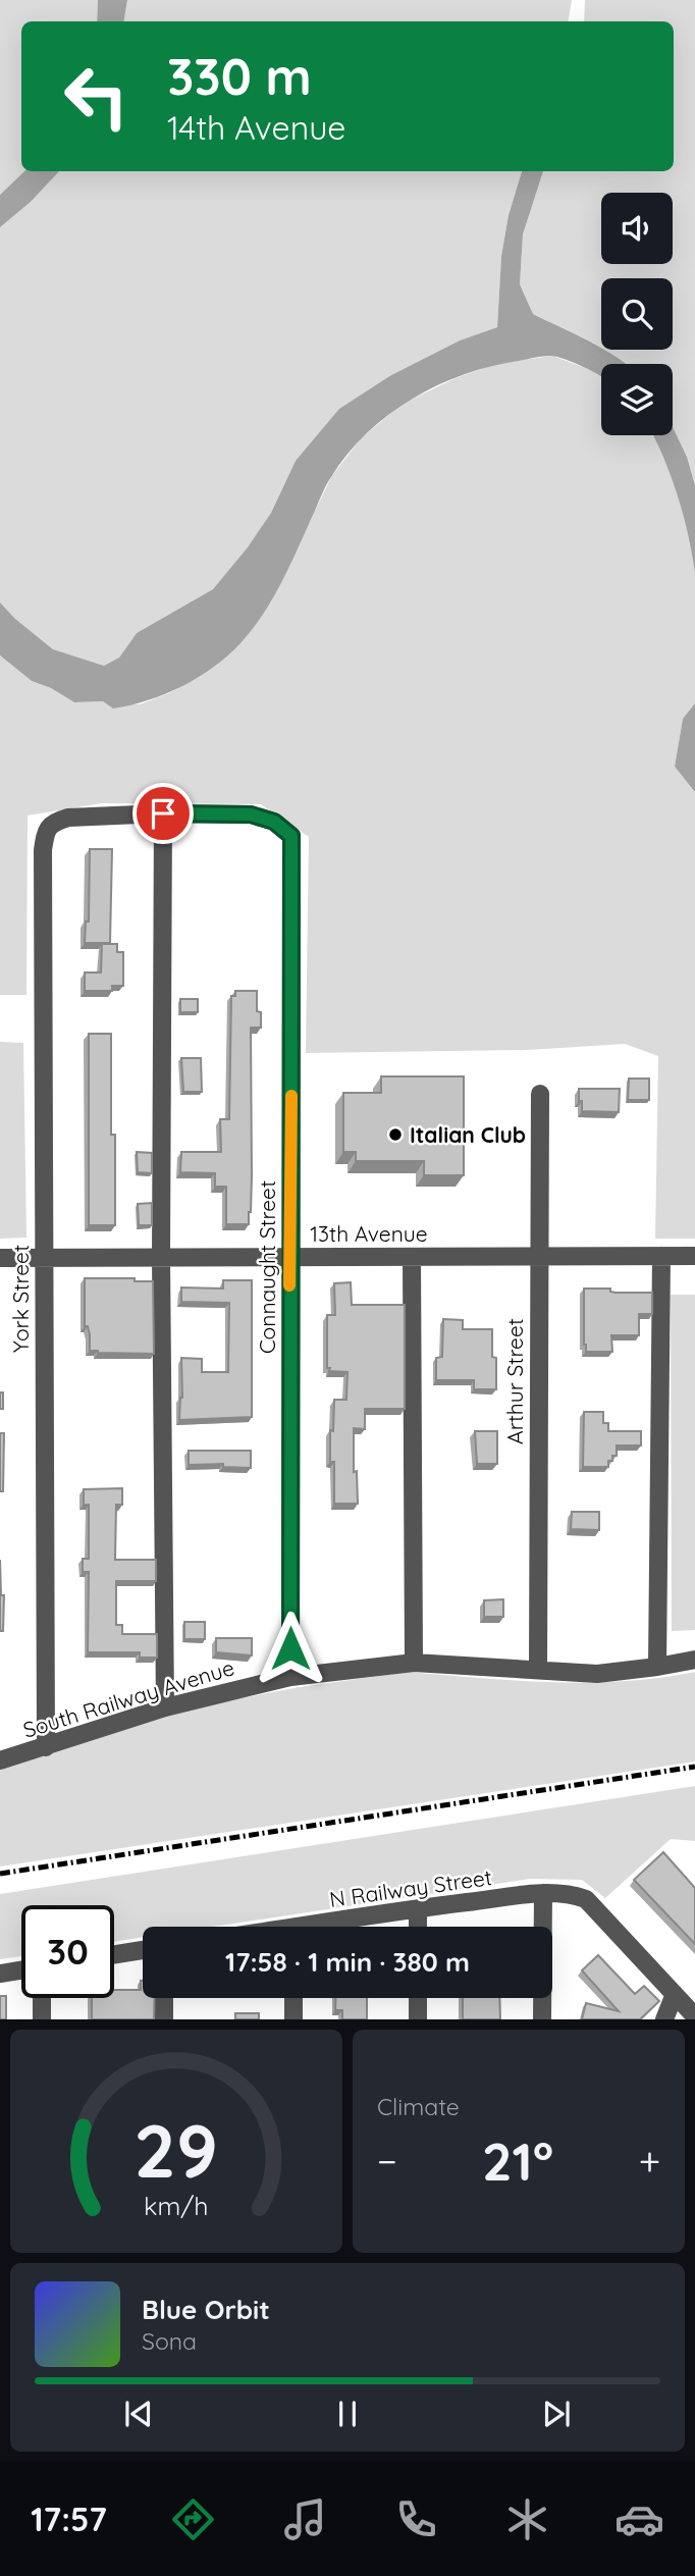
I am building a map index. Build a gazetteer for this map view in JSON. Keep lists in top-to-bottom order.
{
  "streets": {
    "street": [
      "13th Avenue",
      "Connaught Street",
      "York Street",
      "Arthur Street",
      "South Railway Avenue",
      "N Railway Street"
    ]
  },
  "crossings": [
    ["13th Avenue", "Connaught Street"],
    ["13th Avenue", "York Street"],
    ["13th Avenue", "Arthur Street"],
    ["Connaught Street", "York Street"],
    ["Connaught Street", "South Railway Avenue"],
    ["York Street", "South Railway Avenue"],
    ["Arthur Street", "South Railway Avenue"]
  ],
  "places": ["Italian Club"],
  "page": {
    "turn": ["330 m", "14th Avenue"],
    "limit": "30",
    "trip": "17:58 · 1 min · 380 m",
    "tile": "Climate",
    "heat": ["−", "21°", "+"],
    "song": ["Blue Orbit", "Sona"],
    "tabs": "17:57",
    "gauge": ["29", "km/h"]
  }
}
